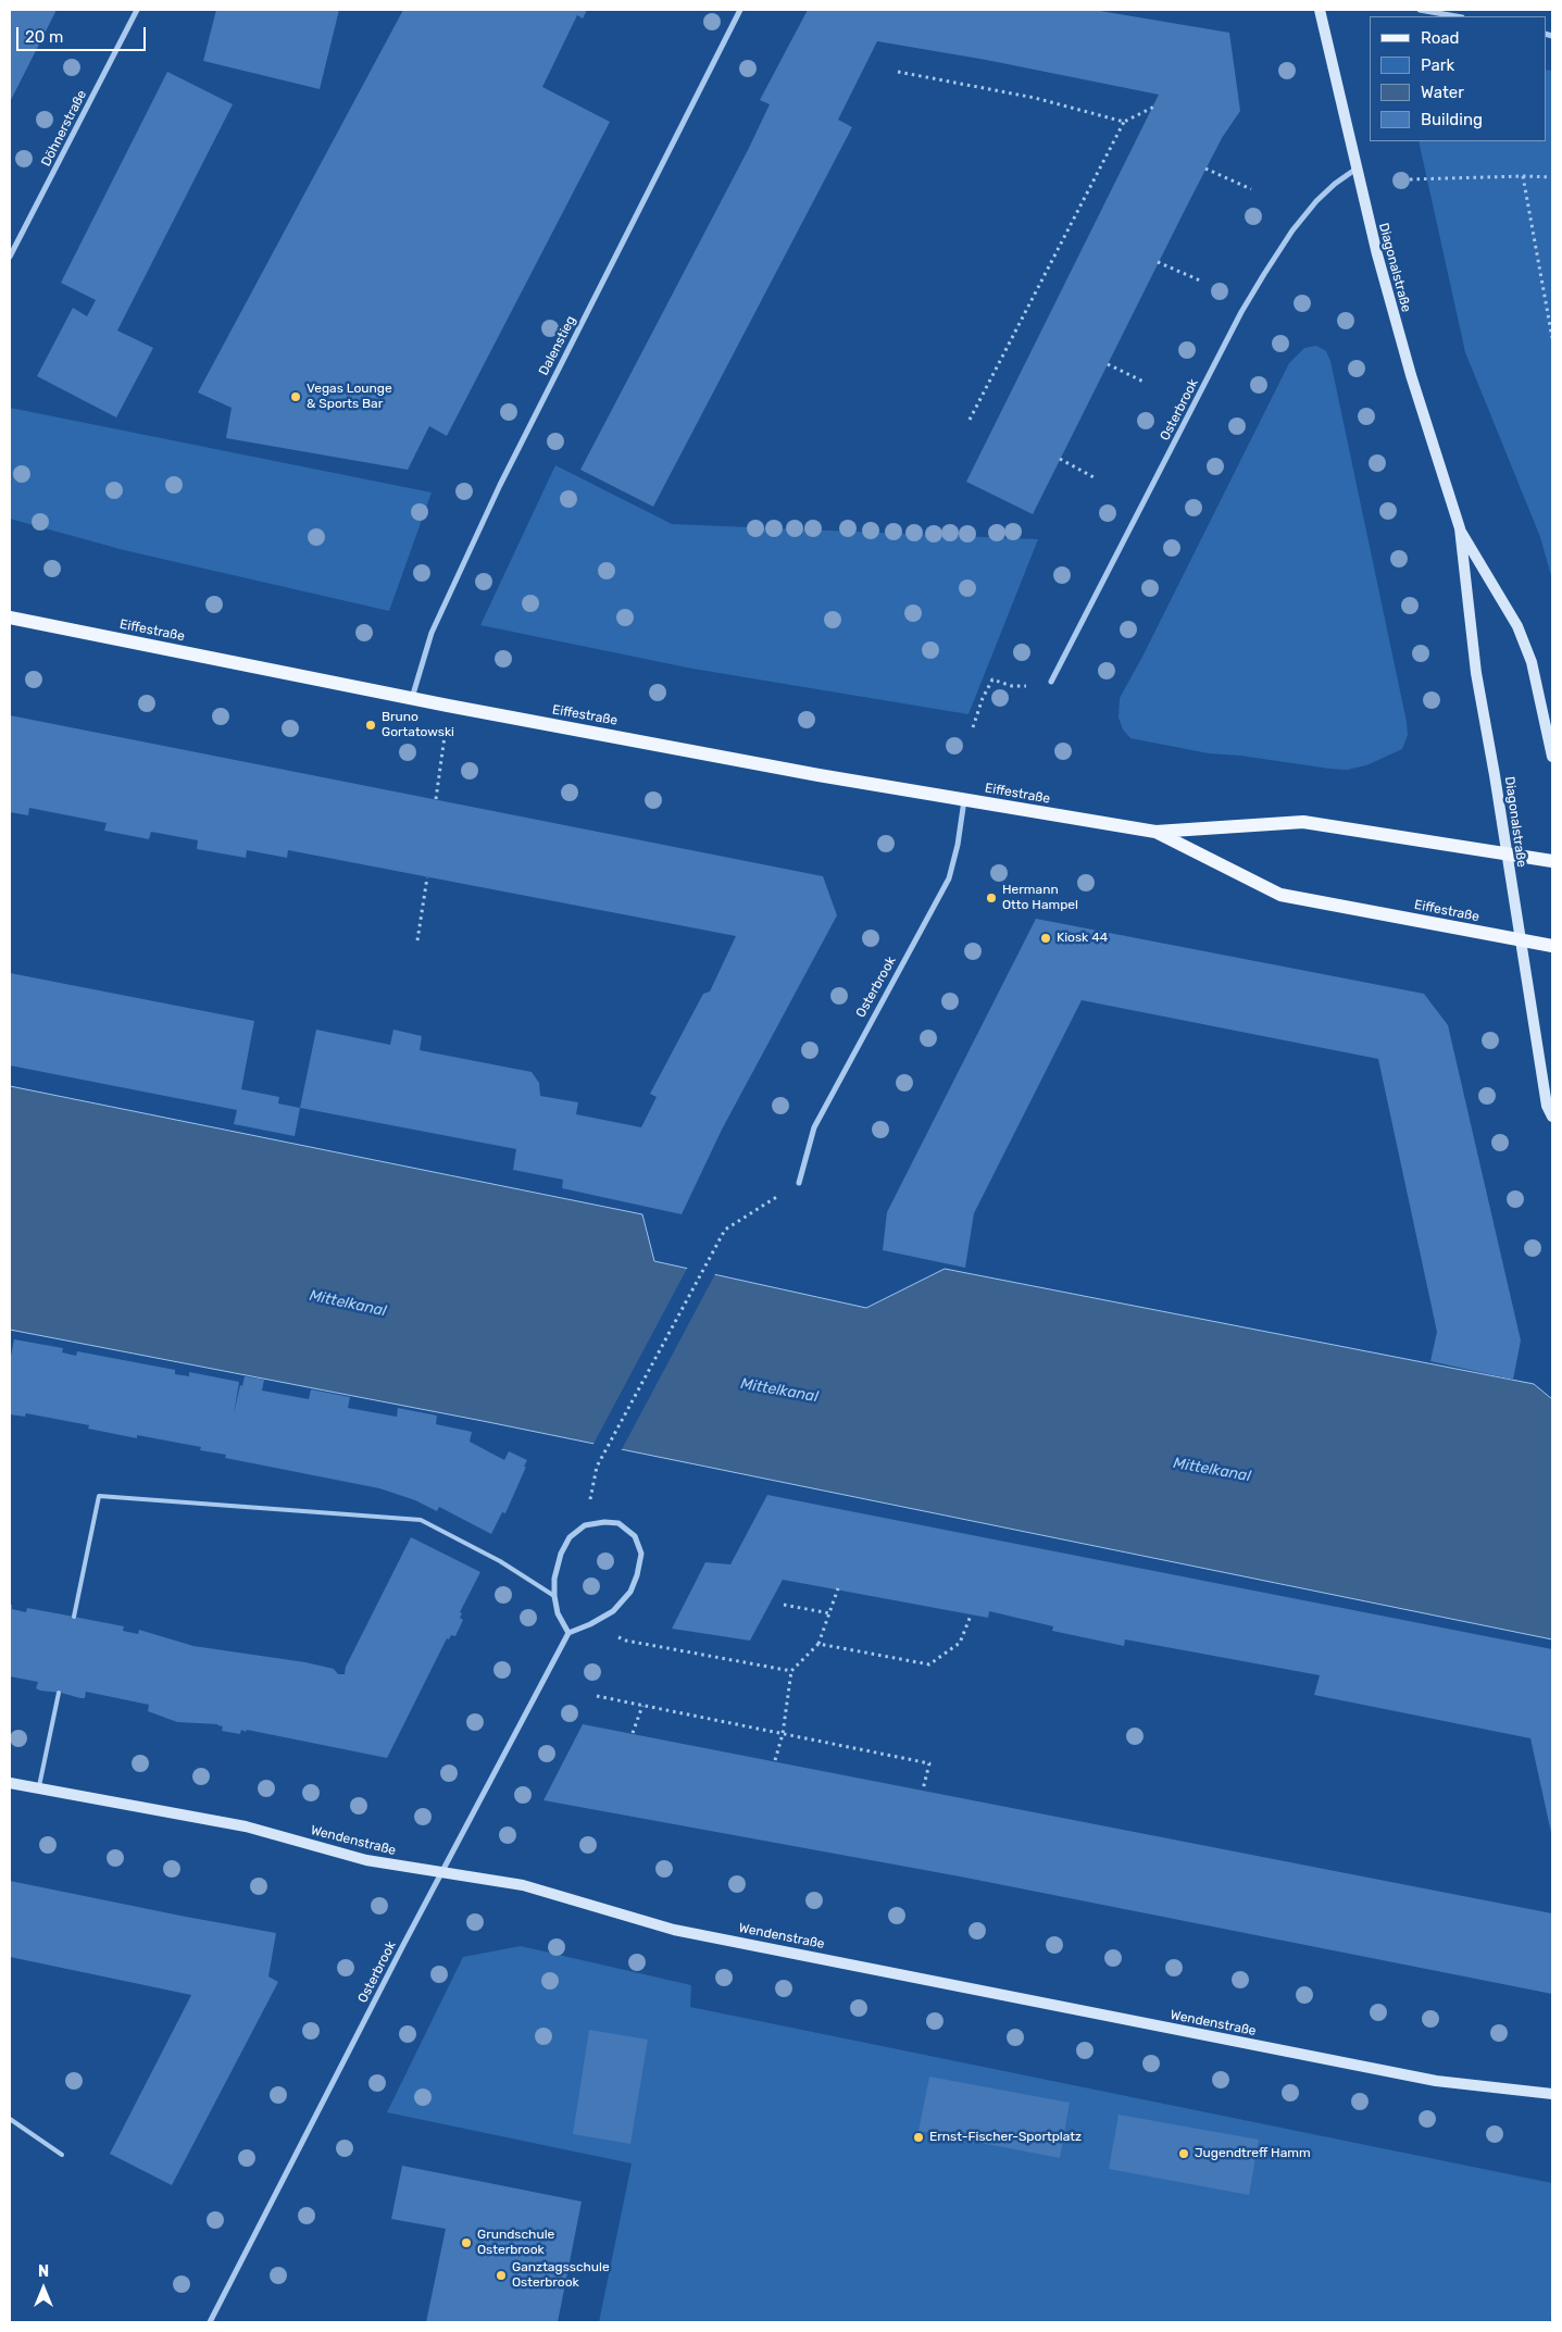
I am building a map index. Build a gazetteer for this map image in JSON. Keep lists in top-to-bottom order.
{
  "streets": {
    "main road": ["Eiffestraße"],
    "street": [
      "Döhnerstraße",
      "Diagonalstraße",
      "Dalenstieg",
      "Osterbrook",
      "Wendenstraße"
    ]
  },
  "crossings": [
    ["Diagonalstraße", "Osterbrook"],
    ["Diagonalstraße", "Eiffestraße"],
    ["Dalenstieg", "Eiffestraße"],
    ["Osterbrook", "Eiffestraße"],
    ["Osterbrook", "Wendenstraße"]
  ],
  "water": ["Mittelkanal"],
  "places": [
    "Vegas Lounge & Sports Bar",
    "Bruno Gortatowski",
    "Hermann Otto Hampel",
    "Kiosk 44",
    "Ernst-Fischer-Sportplatz",
    "Jugendtreff Hamm",
    "Grundschule Osterbrook",
    "Ganztagsschule Osterbrook"
  ],
  "legend": [
    "Road",
    "Park",
    "Water",
    "Building"
  ],
  "scale_bar": "20 m",
  "north": "top"
}
